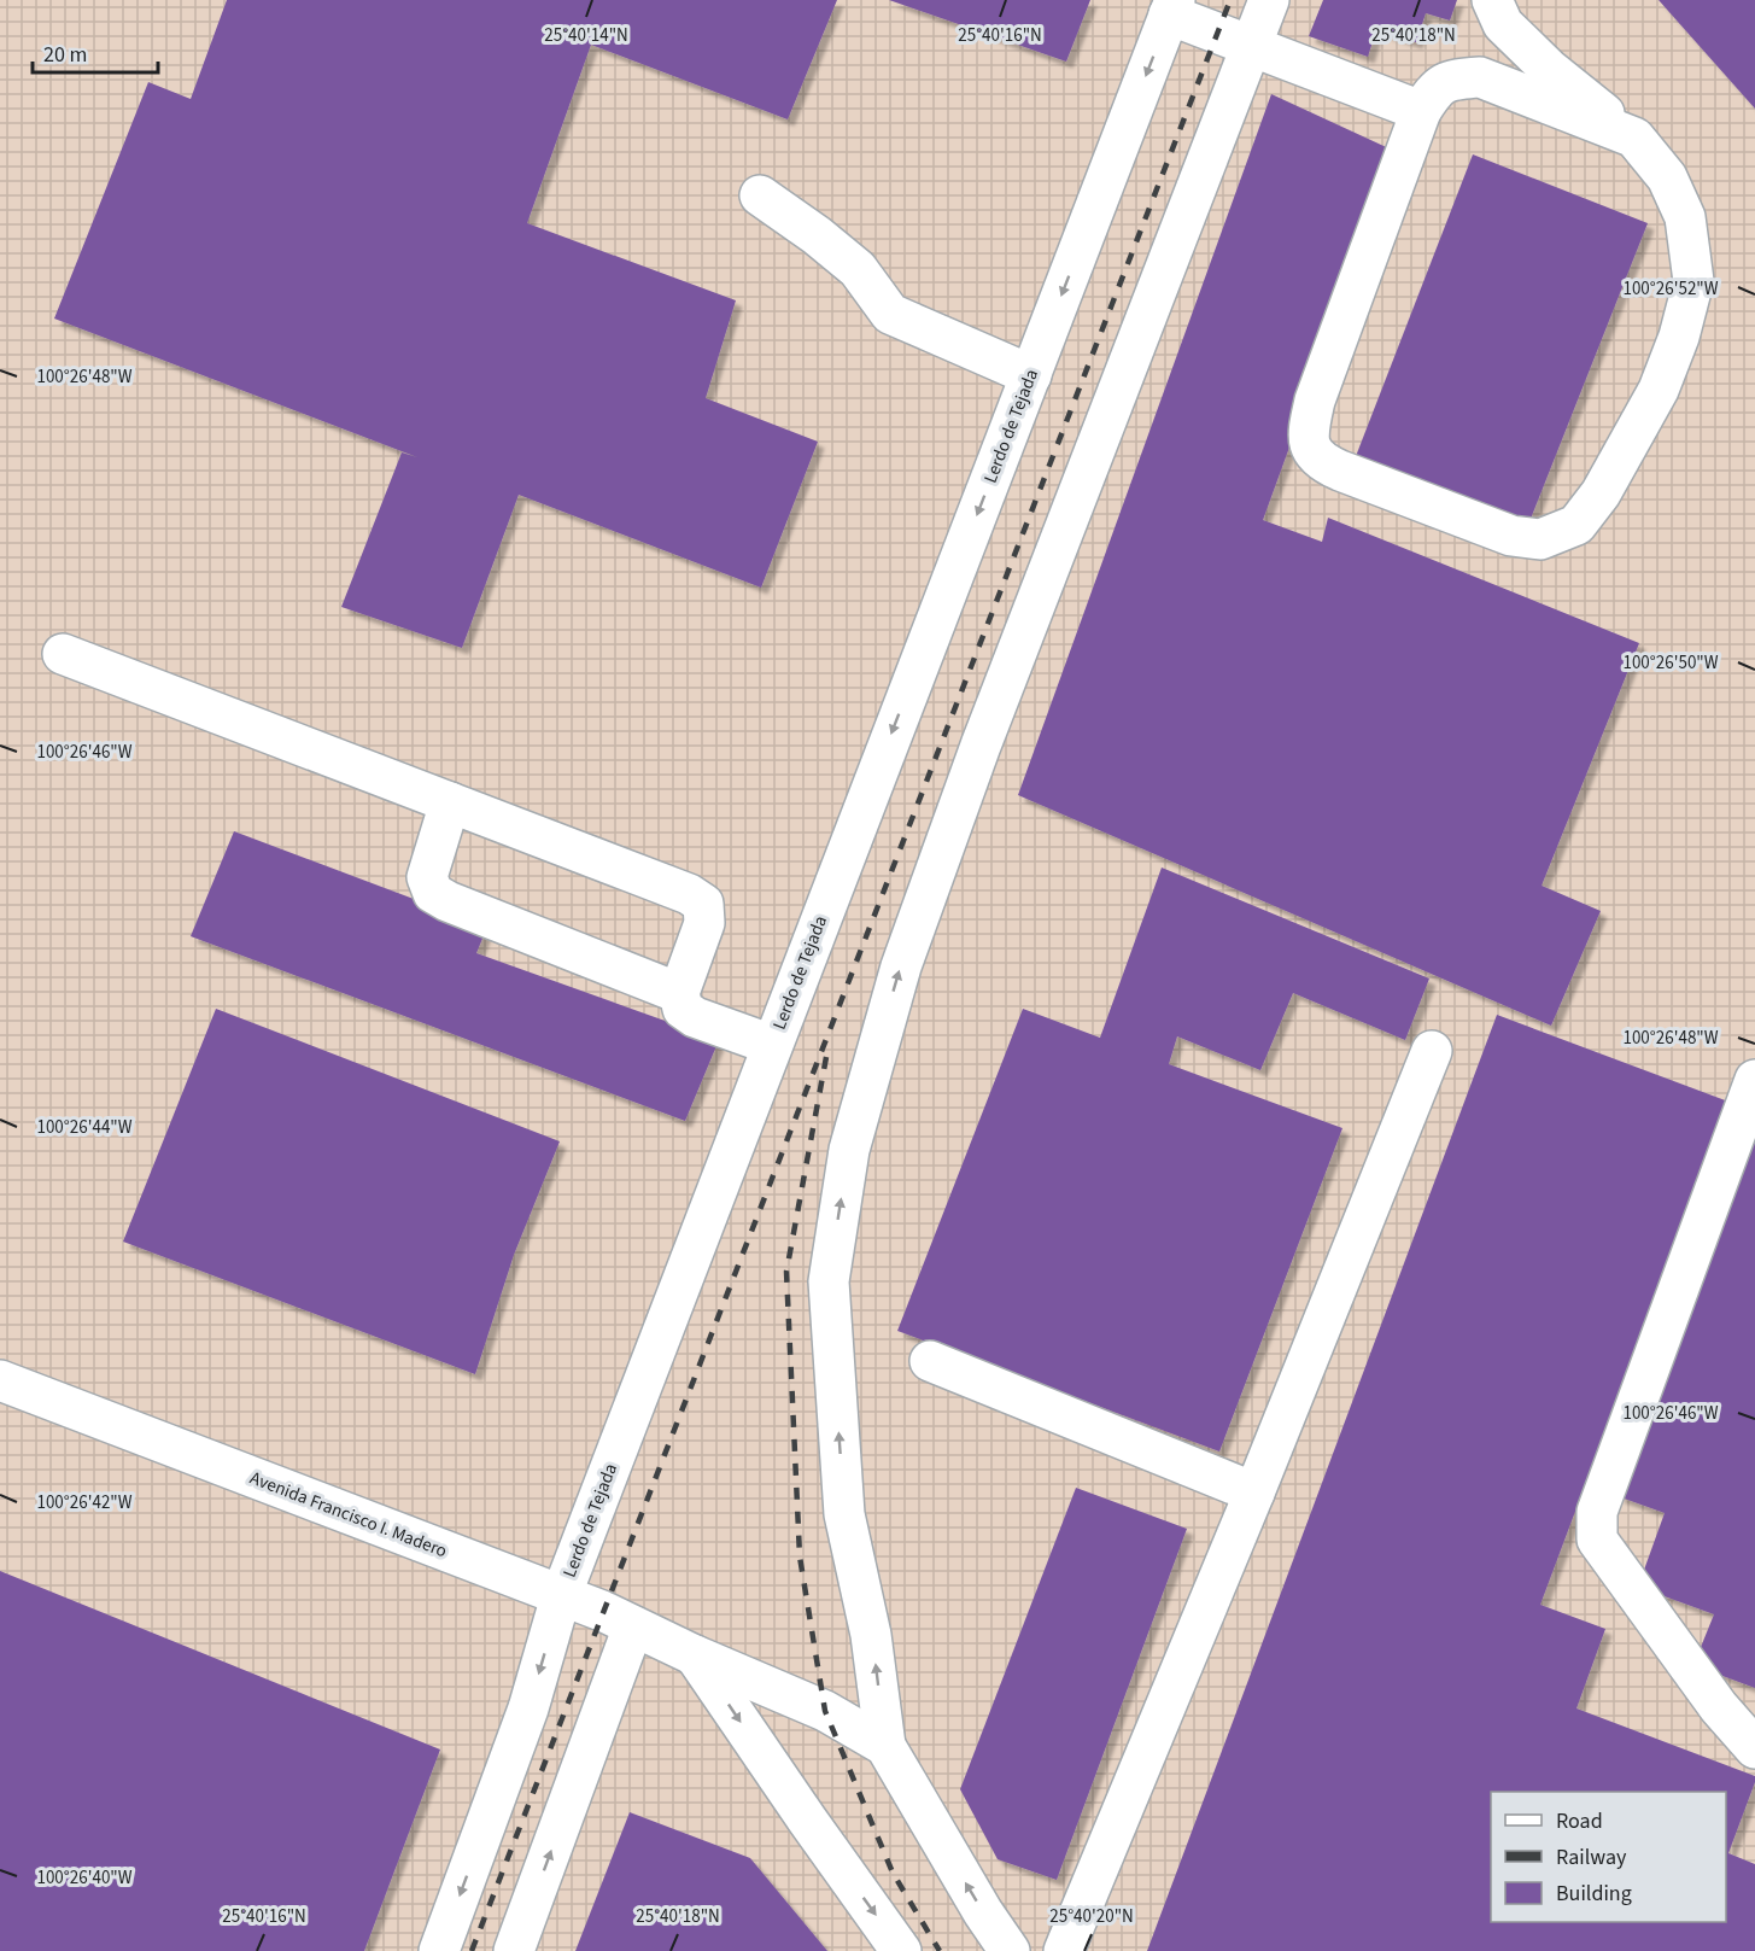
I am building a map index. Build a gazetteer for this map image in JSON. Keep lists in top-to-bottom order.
{
  "streets": {
    "street": ["Lerdo de Tejada", "Avenida Francisco I. Madero"]
  },
  "crossings": [
    ["Lerdo de Tejada", "Avenida Francisco I. Madero"]
  ],
  "legend": ["Road", "Railway", "Building"],
  "scale_bar": "20 m",
  "coordinates": [
    "25°40'14\"N",
    "25°40'16\"N",
    "25°40'18\"N",
    "100°26'52\"W",
    "100°26'48\"W",
    "100°26'50\"W",
    "100°26'46\"W",
    "100°26'44\"W",
    "100°26'42\"W",
    "100°26'40\"W",
    "25°40'20\"N"
  ]
}
